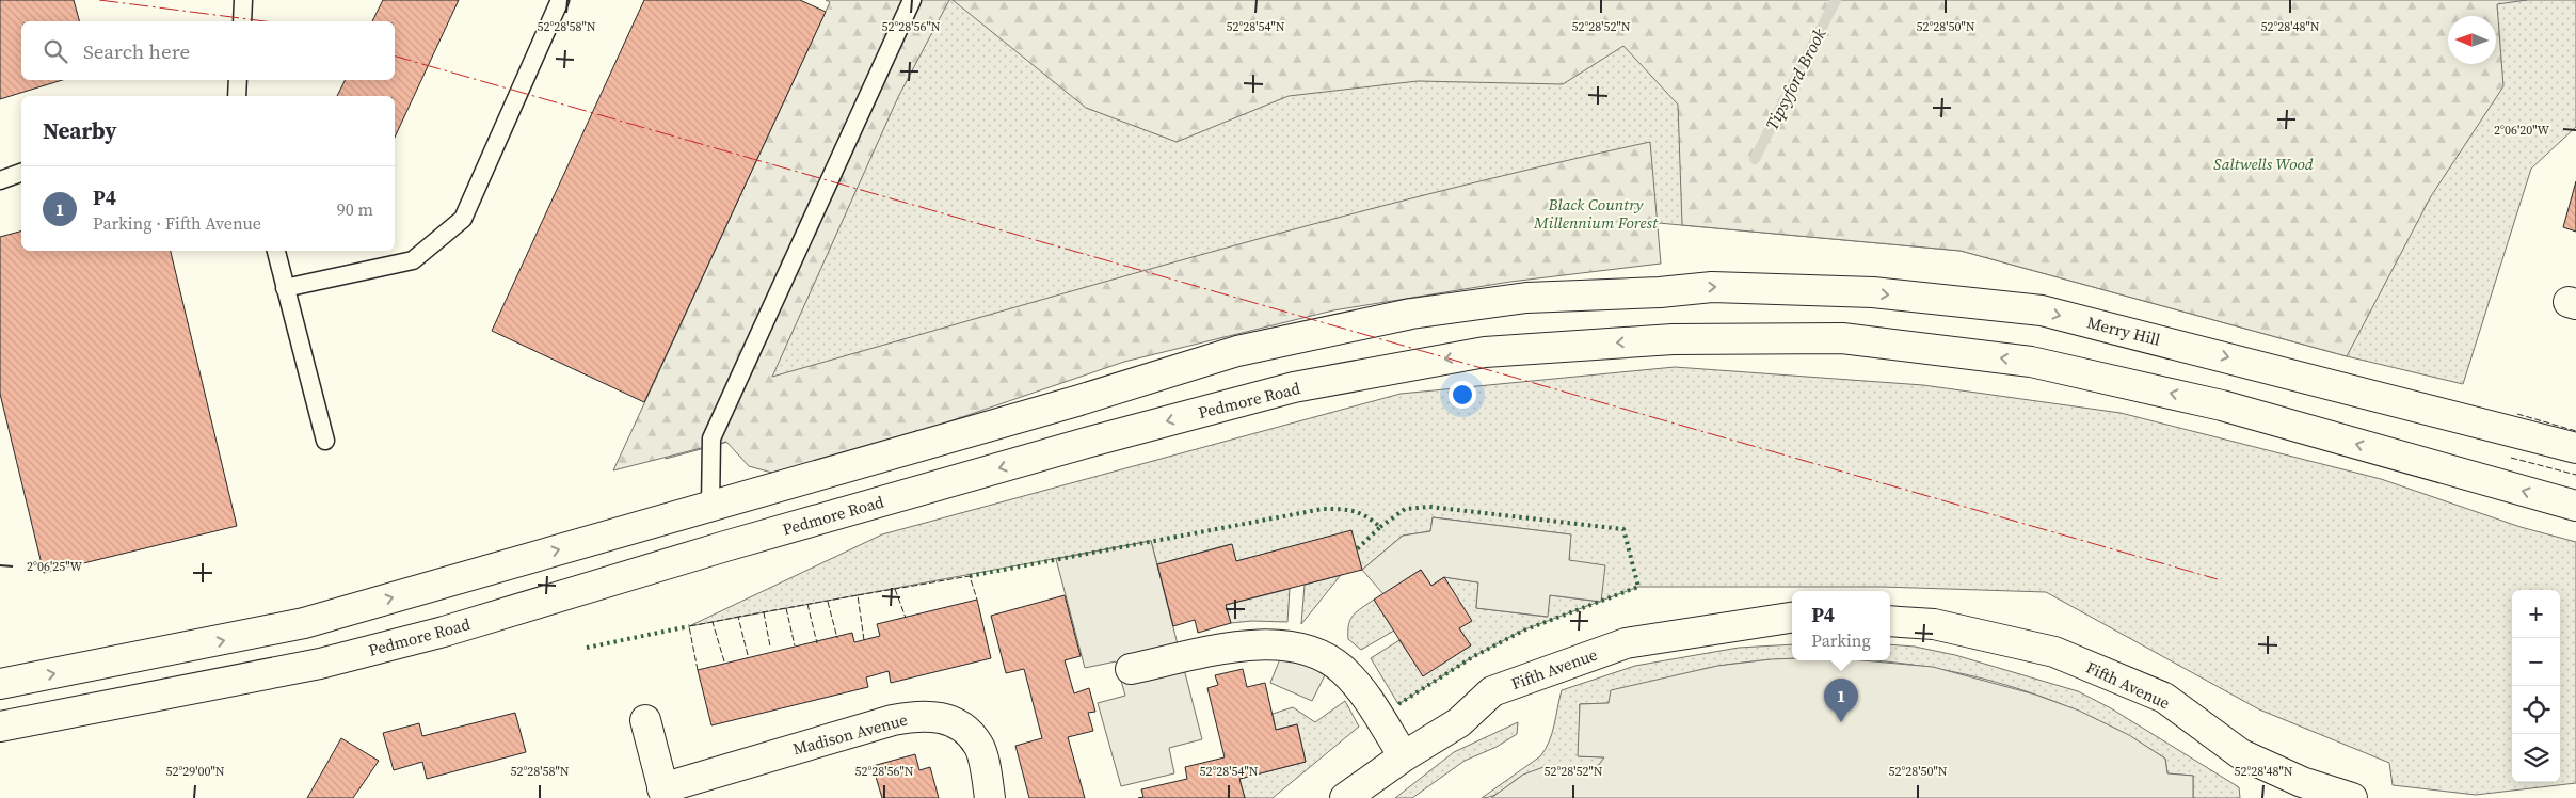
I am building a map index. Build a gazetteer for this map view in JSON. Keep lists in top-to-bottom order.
{
  "streets": {
    "main road": [
      "Merry Hill",
      "Pedmore Road",
      "Fifth Avenue",
      "Madison Avenue"
    ]
  },
  "one_way": ["Merry Hill", "Pedmore Road"],
  "water": ["Tipsyford Brook"],
  "parks": ["Saltwells Wood", "Black Country Millennium Forest"],
  "north": "left",
  "page": {
    "search": "Search here",
    "heading": "Nearby",
    "list": [
      {
        "mark": "1",
        "name": "P4",
        "note": "Parking · Fifth Avenue",
        "value": "90 m"
      }
    ],
    "map_buttons": ["+", "−"],
    "popup": ["P4", "Parking"],
    "pins": "1"
  },
  "coordinates": [
    "52°28'58\"N",
    "52°28'56\"N",
    "52°28'54\"N",
    "52°28'52\"N",
    "52°28'50\"N",
    "52°28'48\"N",
    "2°06'20\"W",
    "2°06'25\"W",
    "52°29'00\"N"
  ]
}
